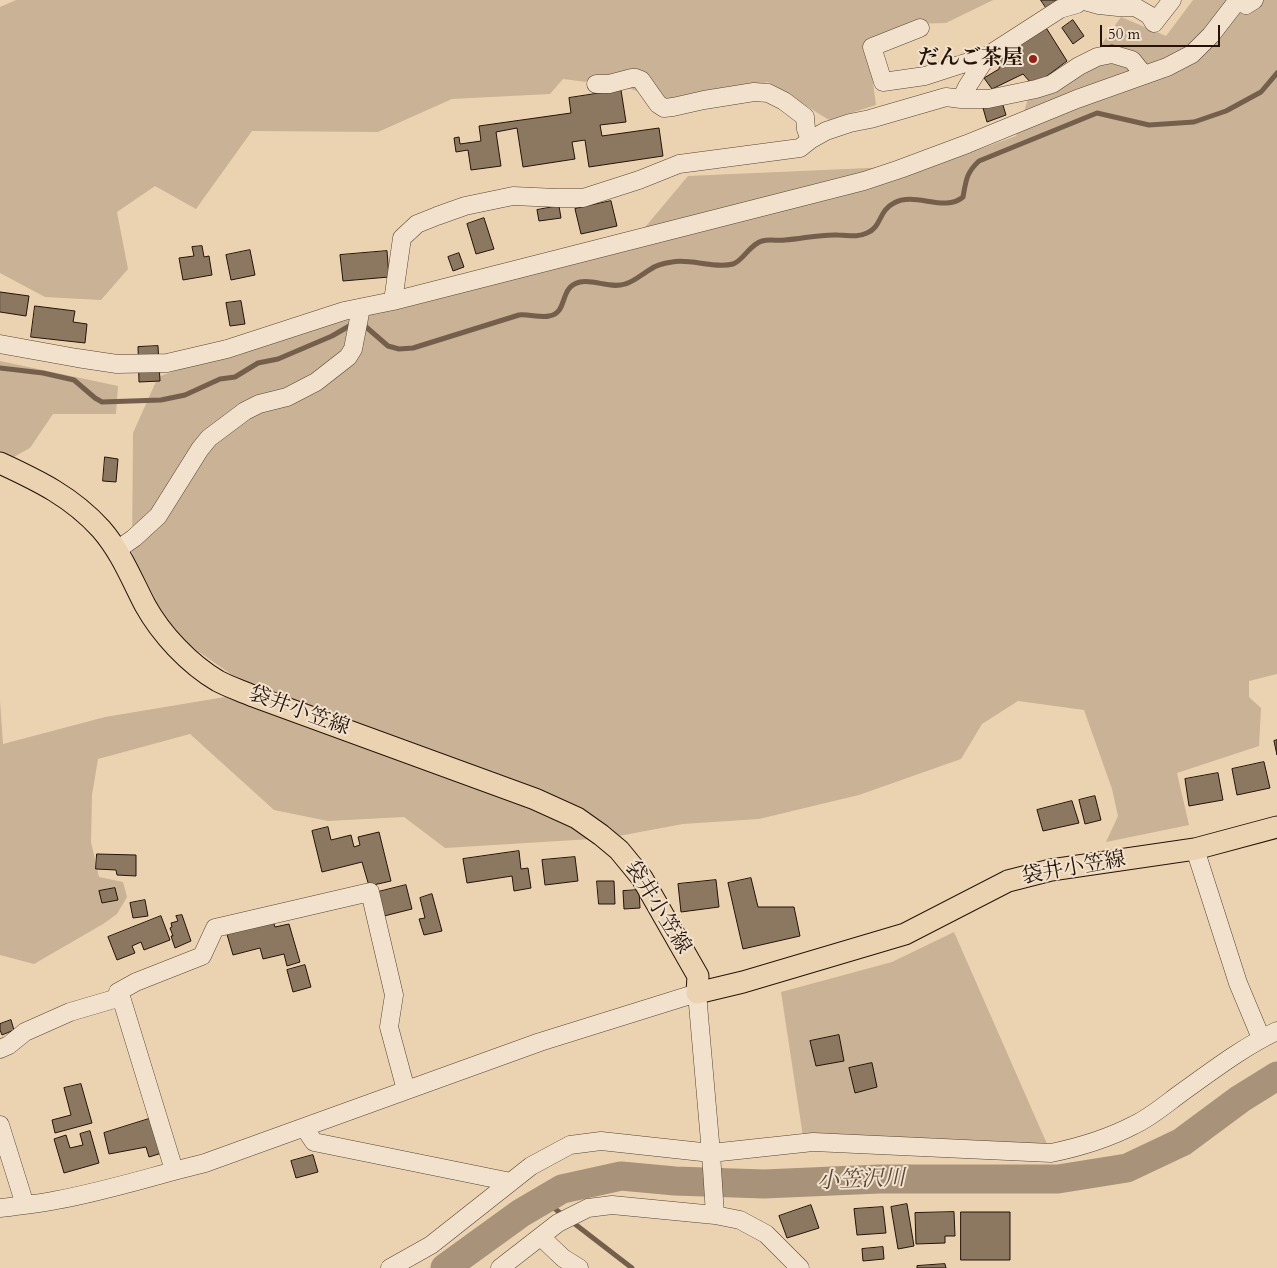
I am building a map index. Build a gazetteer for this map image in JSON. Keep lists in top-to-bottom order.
{
  "streets": {
    "main road": ["袋井小笠線"]
  },
  "water": ["小笠沢川"],
  "places": ["だんご茶屋"],
  "scale_bar": "50 m"
}
